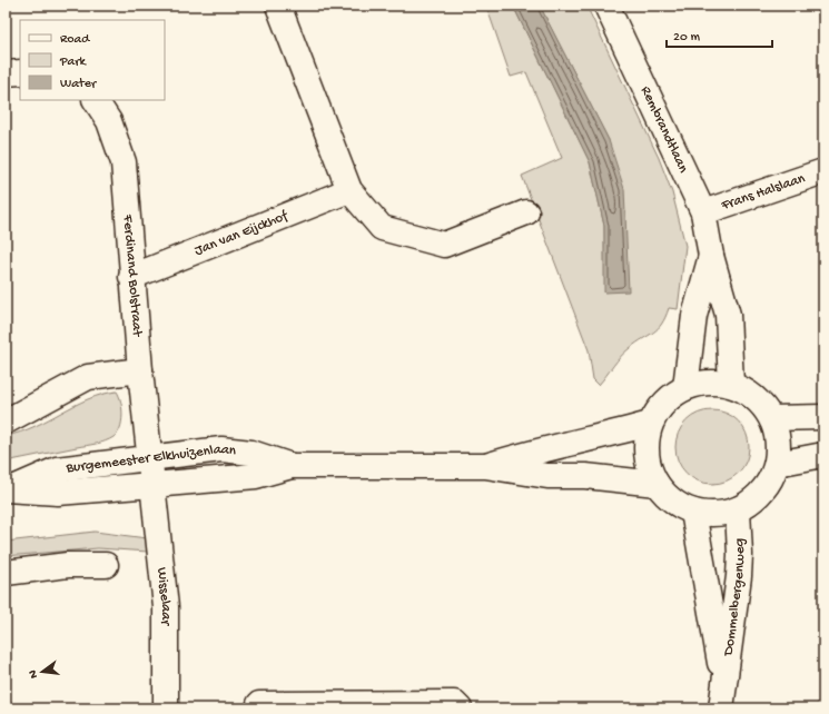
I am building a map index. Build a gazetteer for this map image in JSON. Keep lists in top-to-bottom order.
{
  "streets": {
    "street": [
      "Rembrandtlaan",
      "Frans Halslaan",
      "Jan van Eijckhof",
      "Ferdinand Bolstraat",
      "Burgemeester Elkhuizenlaan",
      "Wisselaar",
      "Dommelbergenweg"
    ]
  },
  "crossings": [
    ["Rembrandtlaan", "Frans Halslaan"],
    ["Rembrandtlaan", "Burgemeester Elkhuizenlaan"],
    ["Rembrandtlaan", "Dommelbergenweg"],
    ["Jan van Eijckhof", "Ferdinand Bolstraat"],
    ["Ferdinand Bolstraat", "Burgemeester Elkhuizenlaan"],
    ["Ferdinand Bolstraat", "Wisselaar"],
    ["Burgemeester Elkhuizenlaan", "Wisselaar"],
    ["Burgemeester Elkhuizenlaan", "Dommelbergenweg"]
  ],
  "legend": ["Road", "Park", "Water"],
  "scale_bar": "20 m",
  "north": "left"
}
